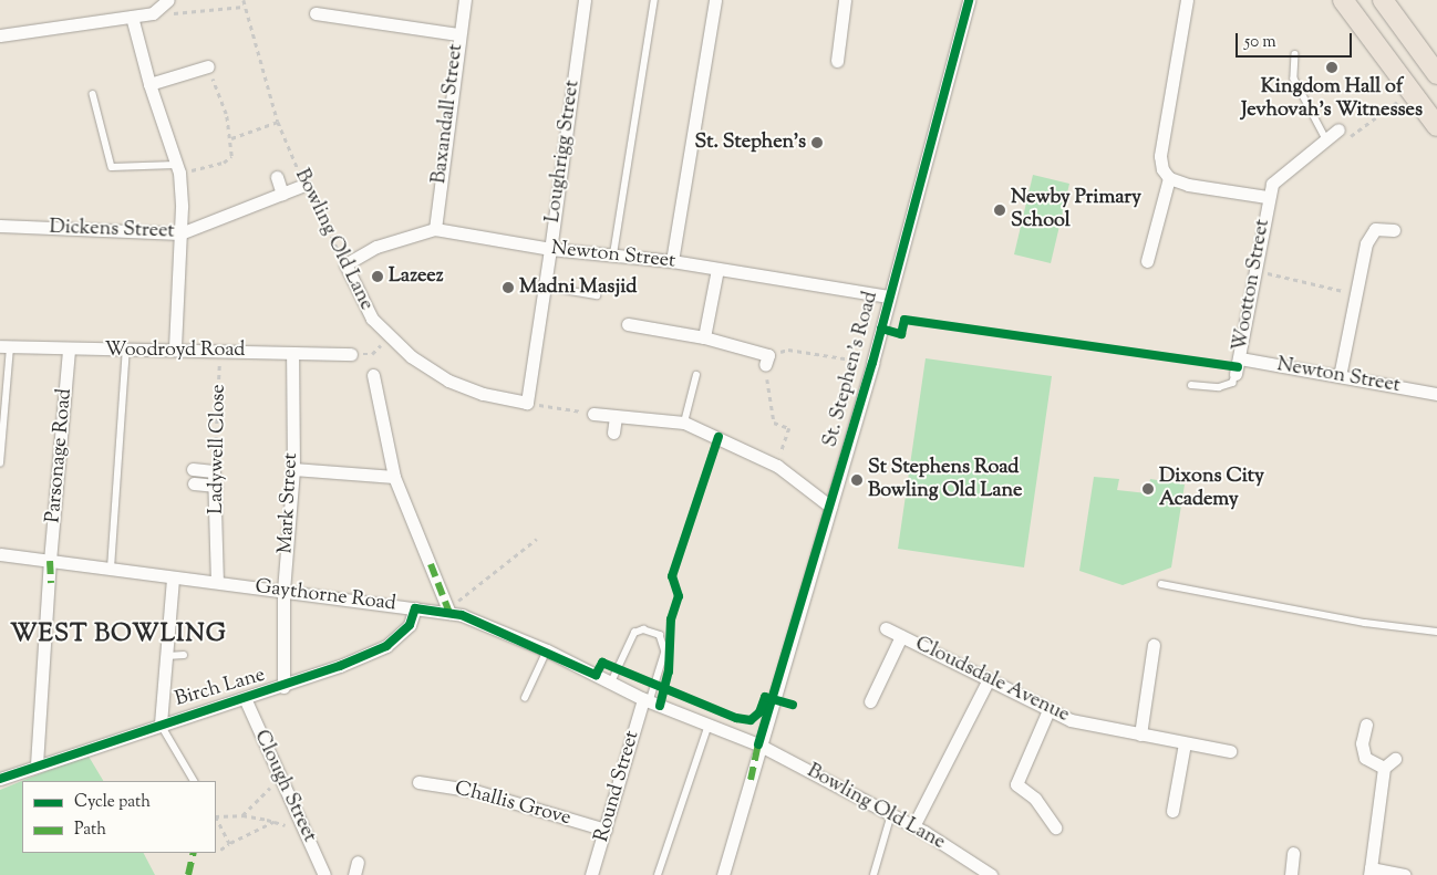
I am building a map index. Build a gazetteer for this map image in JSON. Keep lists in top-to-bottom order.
{
  "streets": {
    "street": [
      "Baxandall Street",
      "Loughrigg Street",
      "Dickens Street",
      "Bowling Old Lane",
      "Newton Street",
      "Wootton Street",
      "Woodroyd Road",
      "St. Stephen's Road",
      "Ladywell Close",
      "Parsonage Road",
      "Mark Street",
      "Gaythorne Road",
      "Cloudsdale Avenue",
      "Birch Lane",
      "Clough Street",
      "Round Street",
      "Challis Grove"
    ]
  },
  "crossings": [
    ["Baxandall Street", "Newton Street"],
    ["Loughrigg Street", "Bowling Old Lane"],
    ["Loughrigg Street", "Newton Street"],
    ["Dickens Street", "Bowling Old Lane"],
    ["Bowling Old Lane", "Newton Street"],
    ["Bowling Old Lane", "St. Stephen's Road"],
    ["Bowling Old Lane", "Gaythorne Road"],
    ["Newton Street", "Wootton Street"],
    ["Newton Street", "St. Stephen's Road"],
    ["Woodroyd Road", "Ladywell Close"],
    ["Woodroyd Road", "Parsonage Road"],
    ["Woodroyd Road", "Mark Street"],
    ["St. Stephen's Road", "Gaythorne Road"],
    ["Ladywell Close", "Gaythorne Road"],
    ["Parsonage Road", "Gaythorne Road"],
    ["Parsonage Road", "Birch Lane"],
    ["Mark Street", "Gaythorne Road"],
    ["Mark Street", "Birch Lane"],
    ["Gaythorne Road", "Birch Lane"],
    ["Gaythorne Road", "Round Street"],
    ["Birch Lane", "Clough Street"],
    ["Round Street", "Challis Grove"]
  ],
  "districts": ["WEST BOWLING"],
  "places": [
    "Kingdom Hall of Jevhovah's Witnesses",
    "St. Stephen's",
    "Newby Primary School",
    "Lazeez",
    "Madni Masjid",
    "St Stephens Road Bowling Old Lane",
    "Dixons City Academy"
  ],
  "legend": ["Cycle path", "Path"],
  "scale_bar": "50 m"
}
